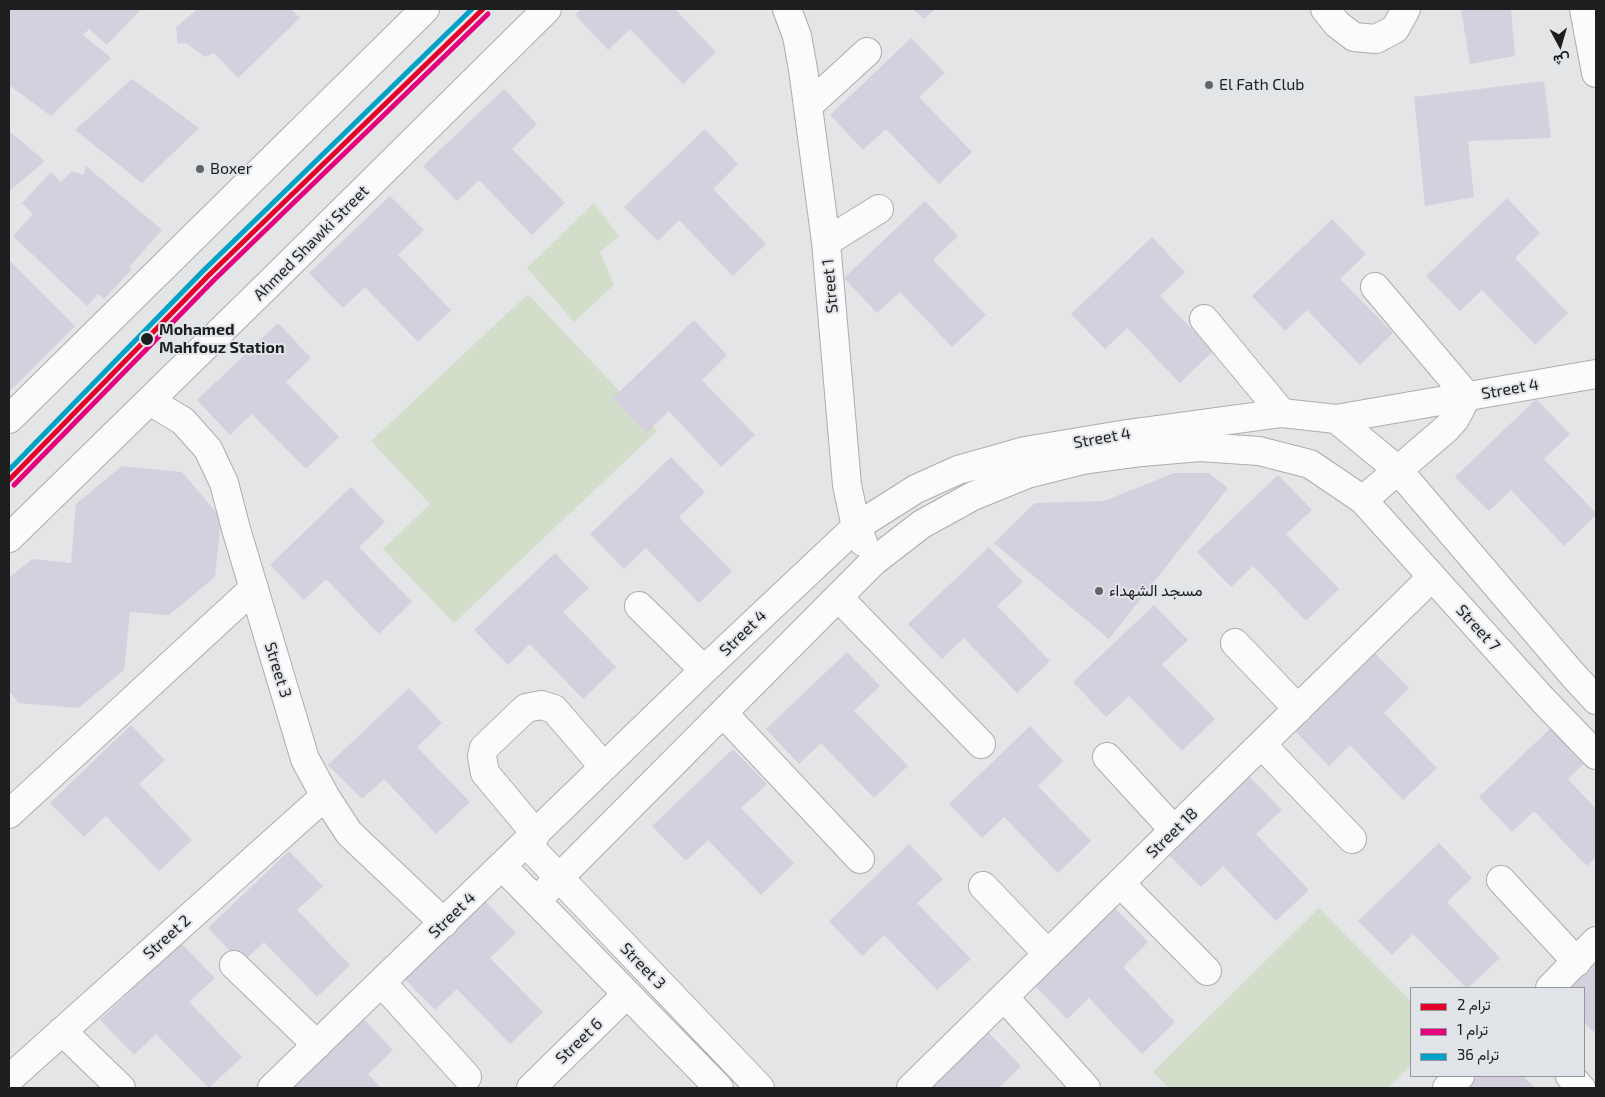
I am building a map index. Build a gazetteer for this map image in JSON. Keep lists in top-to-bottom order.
{
  "streets": {
    "street": [
      "Ahmed Shawki Street",
      "Street 1",
      "Street 4",
      "Street 7",
      "Street 3",
      "Street 18",
      "Street 2",
      "Street 6"
    ]
  },
  "crossings": [
    ["Ahmed Shawki Street", "Street 3"],
    ["Street 1", "Street 4"],
    ["Street 4", "Street 7"],
    ["Street 4", "Street 3"],
    ["Street 7", "Street 18"],
    ["Street 3", "Street 2"],
    ["Street 3", "Street 6"]
  ],
  "places": [
    "El Fath Club",
    "Boxer",
    "Mohamed Mahfouz Station",
    "مسجد الشهداء"
  ],
  "lines": ["tram line 2", "tram line 36", "tram line 1"],
  "legend": ["ترام 2", "ترام 1", "ترام 36"],
  "north": "bottom"
}
